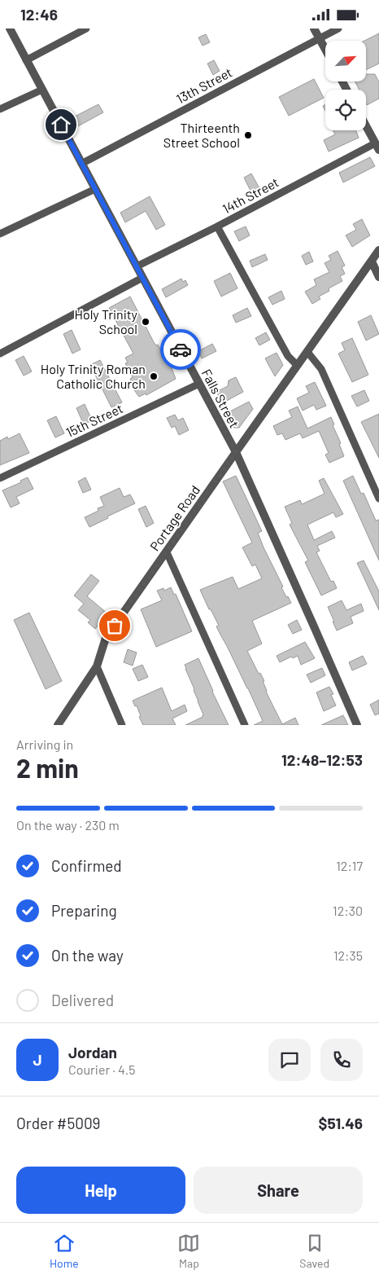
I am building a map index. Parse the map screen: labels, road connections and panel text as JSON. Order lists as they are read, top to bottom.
{
  "streets": {
    "street": [
      "13th Street",
      "14th Street",
      "Falls Street",
      "15th Street",
      "Portage Road"
    ]
  },
  "crossings": [
    ["13th Street", "Falls Street"],
    ["14th Street", "Falls Street"],
    ["Falls Street", "15th Street"],
    ["Falls Street", "Portage Road"]
  ],
  "places": ["Thirteenth Street School", "Holy Trinity School", "Holy Trinity Roman Catholic Church"],
  "north": "top right",
  "page": {
    "status": "12:46",
    "heading": ["2 min", "Arriving in", "12:48–12:53"],
    "panel": [
      "Jordan",
      "Courier · 4.5",
      "Order #5009",
      "$51.46"
    ],
    "bar": "On the way · 230 m",
    "list": [
      ["Confirmed", "12:17"],
      ["Preparing", "12:30"],
      ["On the way", "12:35"],
      "Delivered"
    ],
    "round": "J",
    "buttons": ["Help", "Share"],
    "tabs": ["Home", "Map", "Saved"]
  }
}
